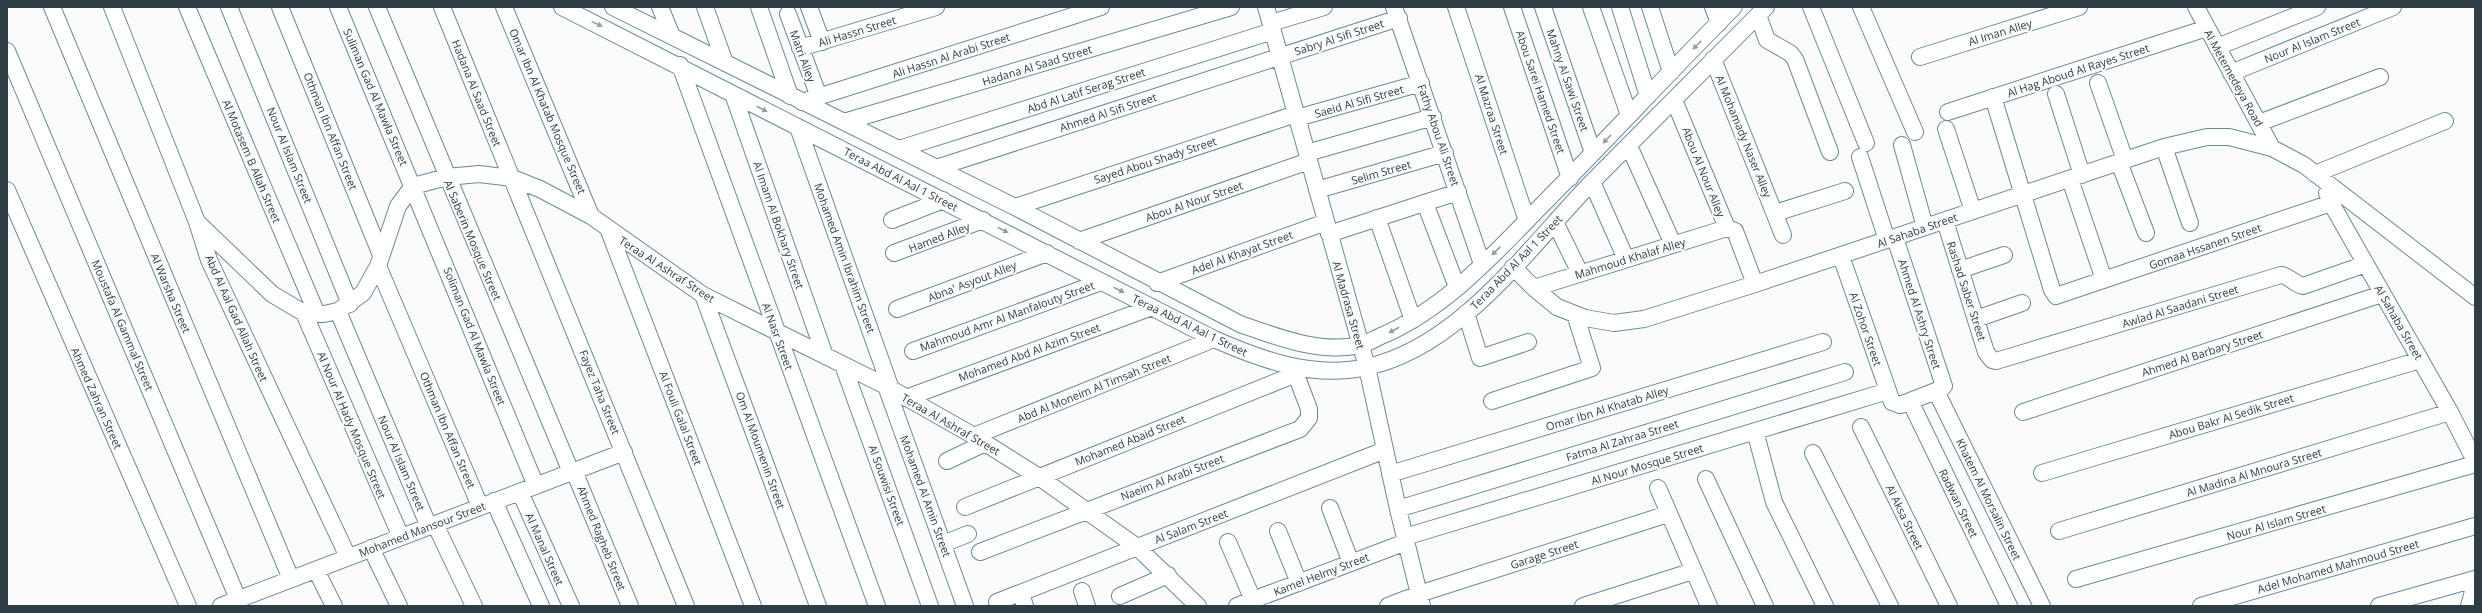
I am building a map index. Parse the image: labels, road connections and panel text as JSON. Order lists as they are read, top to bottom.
{
  "streets": {
    "street": [
      "Ali Hassn Street",
      "Al Iman Alley",
      "Sabry Al Sifi Street",
      "Nour Al Islam Street",
      "Ali Hassn Al Arabi Street",
      "Matri Alley",
      "Hadana Al Saad Street",
      "Al Hag Aboud Al Rayes Street",
      "Al Metemedeya Road",
      "Mahny Al Sawi Street",
      "Abd Al Latif Serag Street",
      "Abou Sarei Hamed Street",
      "Suliman Gad Al Mawla Street",
      "Saeid Al Sifi Street",
      "Omar Ibn Al Khatab Mosque Street",
      "Ahmed Al Sifi Street",
      "Al Mazraa Street",
      "Othman Ibn Affan Street",
      "Fathy Abou Ali Street",
      "Al Mohamady Naser Alley",
      "Sayed Abou Shady Street",
      "Al Motasem B Allah Street",
      "Selim Street",
      "Abou Al Nour Alley",
      "Teraa Abd Al Aal 1 Street",
      "Abou Al Nour Street",
      "Al Imam Al Bokhary Street",
      "Al Sahaba Street",
      "Hamed Alley",
      "Al Saberin Mosque Street",
      "Gomaa Hssanen Street",
      "Adel Al Khayat Street",
      "Mohamed Amin Ibrahim Street",
      "Mahmoud Khalaf Alley",
      "Teraa Al Ashraf Street",
      "Abna' Asyout Alley",
      "Rashad Saber Street",
      "Al Warsha Street",
      "Al Madrasa Street",
      "Awlad Al Saadani Street",
      "Ahmed Al Ashry Street",
      "Mahmoud Amr Al Manfalouty Street",
      "Abd Al Aal Gad Allah Street",
      "Moustafa Al Gammal Street",
      "Al Zohor Street",
      "Soliman Gad Al Mawla Street",
      "Al Nasr Street",
      "Mohamed Abd Al Azim Street",
      "Ahmed Al Barbary Street",
      "Abd Al Moneim Al Timsah Street",
      "Fayez Taha Street",
      "Ahmed Zahran Street",
      "Omar Ibn Al Khatab Alley",
      "Abou Bakr Al Sedik Street",
      "Al Fouli Galal Street",
      "Al Nour Al Hady Mosque Street",
      "Mohamed Abaid Street",
      "Fatma Al Zahraa Street",
      "Om Al Moumenin Street",
      "Al Nour Mosque Street",
      "Al Madina Al Mnoura Street",
      "Naeim Al Arabi Street",
      "Al Souwisi Street",
      "Mohamed Al Amin Street",
      "Khatem Al Morsalin Street",
      "Radwan Street",
      "Al Aksa Street",
      "Al Salam Street",
      "Mohamed Mansour Street",
      "Ahmed Ragheb Street",
      "Al Manal Street",
      "Garage Street",
      "Adel Mohamed Mahmoud Street",
      "Kamel Helmy Street"
    ]
  },
  "crossings": [
    ["Ali Hassn Street", "Matri Alley"],
    ["Sabry Al Sifi Street", "Ahmed Al Sifi Street"],
    ["Sabry Al Sifi Street", "Fathy Abou Ali Street"],
    ["Sabry Al Sifi Street", "Al Madrasa Street"],
    ["Nour Al Islam Street", "Al Metemedeya Road"],
    ["Nour Al Islam Street", "Al Sahaba Street"],
    ["Nour Al Islam Street", "Mohamed Mansour Street"],
    ["Ali Hassn Al Arabi Street", "Matri Alley"],
    ["Ali Hassn Al Arabi Street", "Teraa Abd Al Aal 1 Street"],
    ["Hadana Al Saad Street", "Teraa Abd Al Aal 1 Street"],
    ["Hadana Al Saad Street", "Teraa Al Ashraf Street"],
    ["Hadana Al Saad Street", "Fayez Taha Street"],
    ["Al Hag Aboud Al Rayes Street", "Al Metemedeya Road"],
    ["Al Metemedeya Road", "Al Sahaba Street"],
    ["Mahny Al Sawi Street", "Teraa Abd Al Aal 1 Street"],
    ["Abd Al Latif Serag Street", "Teraa Abd Al Aal 1 Street"],
    ["Abd Al Latif Serag Street", "Al Madrasa Street"],
    ["Abou Sarei Hamed Street", "Teraa Abd Al Aal 1 Street"],
    ["Suliman Gad Al Mawla Street", "Teraa Al Ashraf Street"],
    ["Suliman Gad Al Mawla Street", "Soliman Gad Al Mawla Street"],
    ["Saeid Al Sifi Street", "Fathy Abou Ali Street"],
    ["Saeid Al Sifi Street", "Sayed Abou Shady Street"],
    ["Saeid Al Sifi Street", "Al Madrasa Street"],
    ["Omar Ibn Al Khatab Mosque Street", "Teraa Al Ashraf Street"],
    ["Ahmed Al Sifi Street", "Teraa Abd Al Aal 1 Street"],
    ["Ahmed Al Sifi Street", "Al Madrasa Street"],
    ["Al Mazraa Street", "Teraa Abd Al Aal 1 Street"],
    ["Othman Ibn Affan Street", "Mohamed Mansour Street"],
    ["Fathy Abou Ali Street", "Selim Street"],
    ["Fathy Abou Ali Street", "Teraa Abd Al Aal 1 Street"],
    ["Fathy Abou Ali Street", "Adel Al Khayat Street"],
    ["Al Mohamady Naser Alley", "Teraa Abd Al Aal 1 Street"],
    ["Sayed Abou Shady Street", "Teraa Abd Al Aal 1 Street"],
    ["Sayed Abou Shady Street", "Al Madrasa Street"],
    ["Al Motasem B Allah Street", "Al Nour Al Hady Mosque Street"],
    ["Selim Street", "Al Madrasa Street"],
    ["Abou Al Nour Alley", "Teraa Abd Al Aal 1 Street"],
    ["Abou Al Nour Alley", "Al Sahaba Street"],
    ["Abou Al Nour Alley", "Mahmoud Khalaf Alley"],
    ["Teraa Abd Al Aal 1 Street", "Abou Al Nour Street"],
    ["Teraa Abd Al Aal 1 Street", "Al Imam Al Bokhary Street"],
    ["Teraa Abd Al Aal 1 Street", "Al Sahaba Street"],
    ["Teraa Abd Al Aal 1 Street", "Hamed Alley"],
    ["Teraa Abd Al Aal 1 Street", "Adel Al Khayat Street"],
    ["Teraa Abd Al Aal 1 Street", "Mohamed Amin Ibrahim Street"],
    ["Teraa Abd Al Aal 1 Street", "Abna' Asyout Alley"],
    ["Teraa Abd Al Aal 1 Street", "Al Madrasa Street"],
    ["Teraa Abd Al Aal 1 Street", "Mahmoud Amr Al Manfalouty Street"],
    ["Teraa Abd Al Aal 1 Street", "Al Nasr Street"],
    ["Teraa Abd Al Aal 1 Street", "Mohamed Abd Al Azim Street"],
    ["Teraa Abd Al Aal 1 Street", "Abd Al Moneim Al Timsah Street"],
    ["Teraa Abd Al Aal 1 Street", "Mohamed Abaid Street"],
    ["Teraa Abd Al Aal 1 Street", "Naeim Al Arabi Street"],
    ["Abou Al Nour Street", "Al Madrasa Street"],
    ["Al Imam Al Bokhary Street", "Teraa Al Ashraf Street"],
    ["Al Sahaba Street", "Gomaa Hssanen Street"],
    ["Al Sahaba Street", "Mahmoud Khalaf Alley"],
    ["Al Sahaba Street", "Rashad Saber Street"],
    ["Al Sahaba Street", "Awlad Al Saadani Street"],
    ["Al Sahaba Street", "Ahmed Al Ashry Street"],
    ["Al Sahaba Street", "Al Zohor Street"],
    ["Al Sahaba Street", "Ahmed Al Barbary Street"],
    ["Al Sahaba Street", "Abou Bakr Al Sedik Street"],
    ["Al Sahaba Street", "Al Madina Al Mnoura Street"],
    ["Al Saberin Mosque Street", "Teraa Al Ashraf Street"],
    ["Al Saberin Mosque Street", "Mohamed Mansour Street"],
    ["Al Saberin Mosque Street", "Ahmed Ragheb Street"],
    ["Adel Al Khayat Street", "Al Madrasa Street"],
    ["Mohamed Amin Ibrahim Street", "Teraa Al Ashraf Street"],
    ["Mohamed Amin Ibrahim Street", "Mohamed Al Amin Street"],
    ["Teraa Al Ashraf Street", "Soliman Gad Al Mawla Street"],
    ["Teraa Al Ashraf Street", "Al Nasr Street"],
    ["Teraa Al Ashraf Street", "Mohamed Abd Al Azim Street"],
    ["Teraa Al Ashraf Street", "Abd Al Moneim Al Timsah Street"],
    ["Teraa Al Ashraf Street", "Fayez Taha Street"],
    ["Teraa Al Ashraf Street", "Al Fouli Galal Street"],
    ["Teraa Al Ashraf Street", "Mohamed Abaid Street"],
    ["Teraa Al Ashraf Street", "Om Al Moumenin Street"],
    ["Teraa Al Ashraf Street", "Naeim Al Arabi Street"],
    ["Teraa Al Ashraf Street", "Al Souwisi Street"],
    ["Teraa Al Ashraf Street", "Mohamed Al Amin Street"],
    ["Teraa Al Ashraf Street", "Al Salam Street"],
    ["Rashad Saber Street", "Awlad Al Saadani Street"],
    ["Al Warsha Street", "Mohamed Mansour Street"],
    ["Al Madrasa Street", "Omar Ibn Al Khatab Alley"],
    ["Al Madrasa Street", "Fatma Al Zahraa Street"],
    ["Al Madrasa Street", "Al Nour Mosque Street"],
    ["Al Madrasa Street", "Al Salam Street"],
    ["Al Madrasa Street", "Garage Street"],
    ["Al Madrasa Street", "Kamel Helmy Street"],
    ["Ahmed Al Ashry Street", "Al Nour Mosque Street"],
    ["Ahmed Al Ashry Street", "Khatem Al Morsalin Street"],
    ["Abd Al Aal Gad Allah Street", "Mohamed Mansour Street"],
    ["Moustafa Al Gammal Street", "Mohamed Mansour Street"],
    ["Al Zohor Street", "Al Nour Mosque Street"],
    ["Soliman Gad Al Mawla Street", "Mohamed Mansour Street"],
    ["Fayez Taha Street", "Mohamed Mansour Street"],
    ["Al Nour Al Hady Mosque Street", "Mohamed Mansour Street"],
    ["Mohamed Abaid Street", "Naeim Al Arabi Street"],
    ["Al Nour Mosque Street", "Khatem Al Morsalin Street"],
    ["Al Nour Mosque Street", "Radwan Street"],
    ["Al Nour Mosque Street", "Kamel Helmy Street"],
    ["Mohamed Mansour Street", "Ahmed Ragheb Street"],
    ["Mohamed Mansour Street", "Al Manal Street"]
  ]
}
